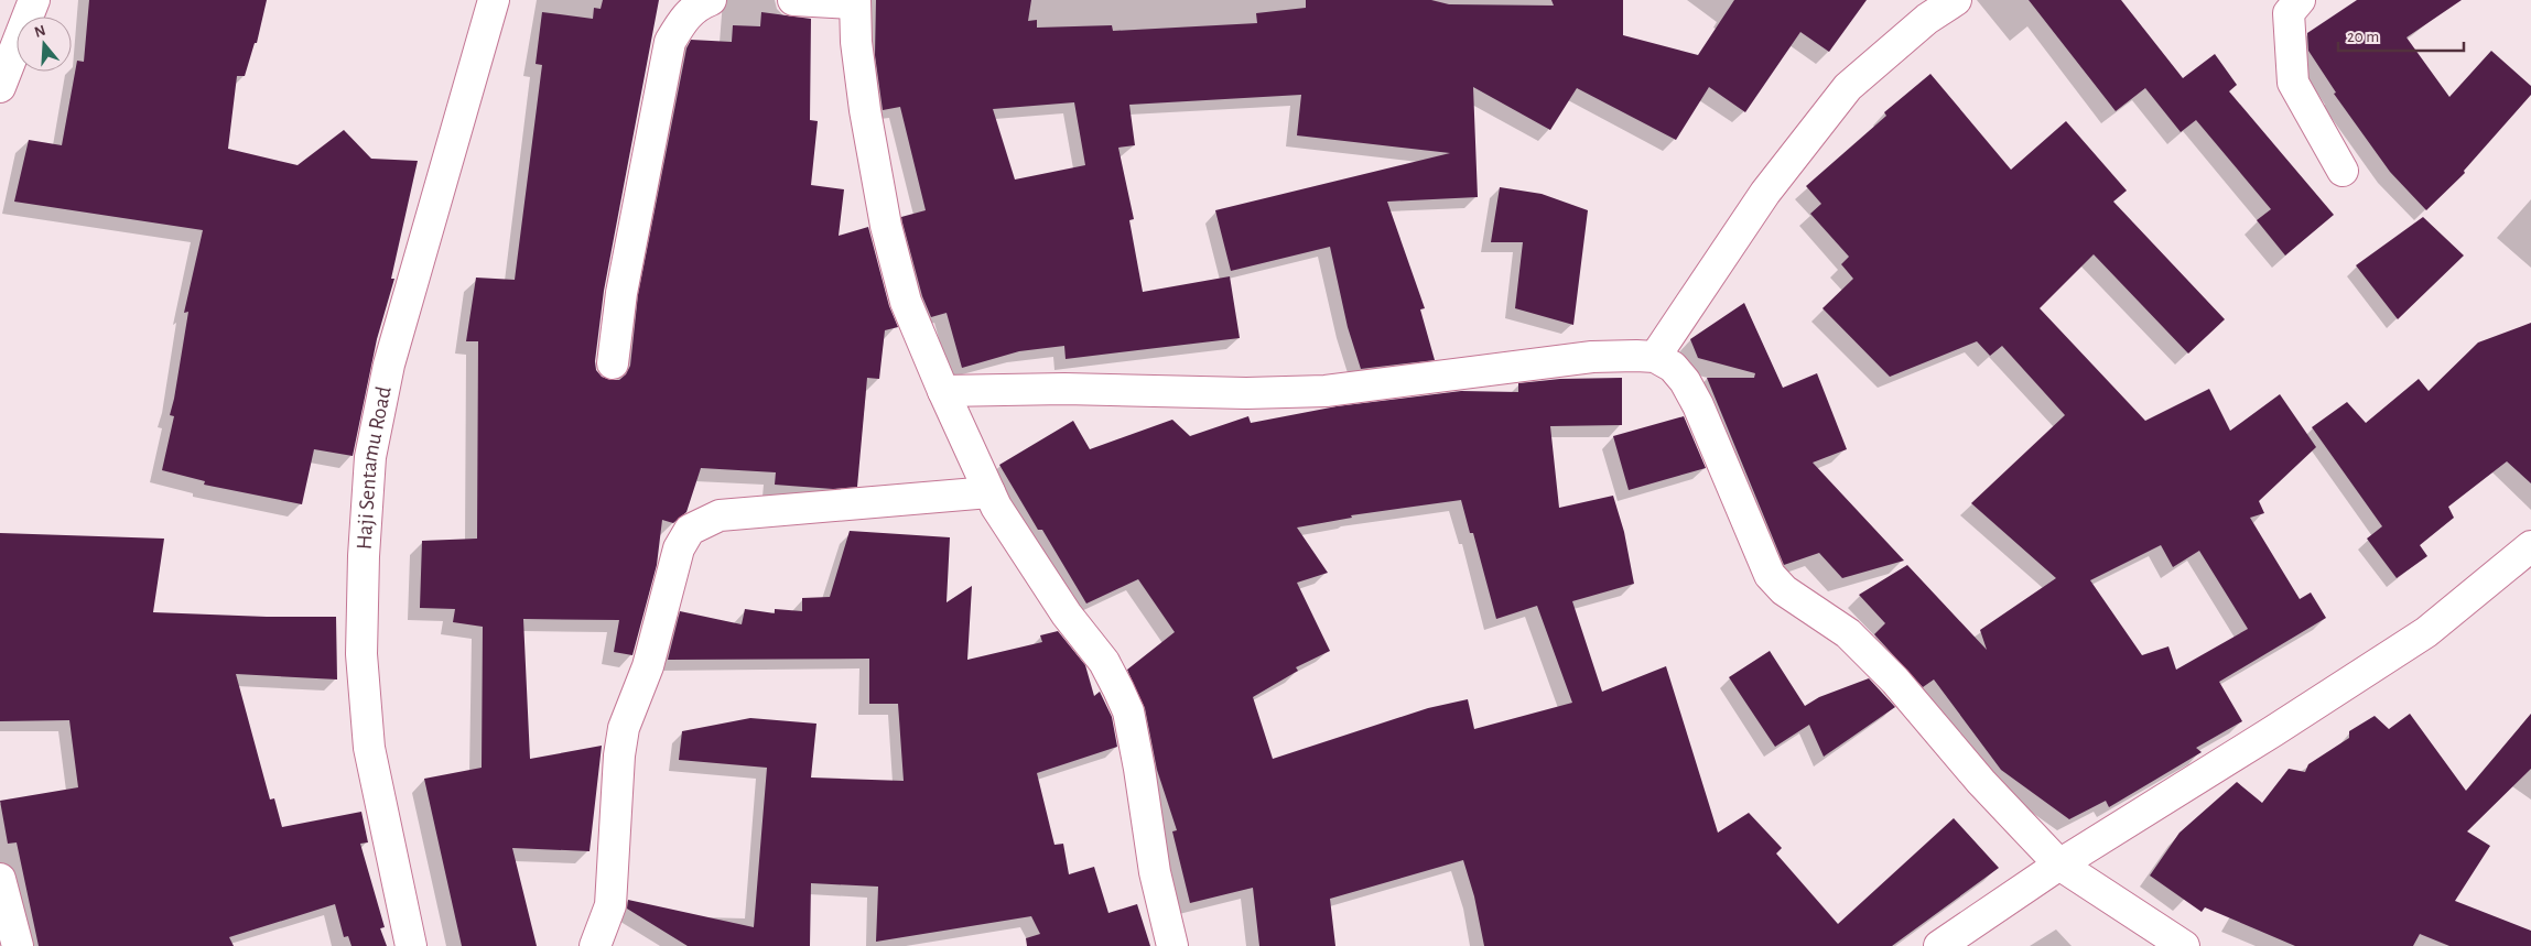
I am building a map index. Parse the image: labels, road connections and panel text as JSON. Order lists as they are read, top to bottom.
{
  "streets": {
    "street": ["Haji Sentamu Road"]
  },
  "scale_bar": "20 m",
  "north": "top"
}
